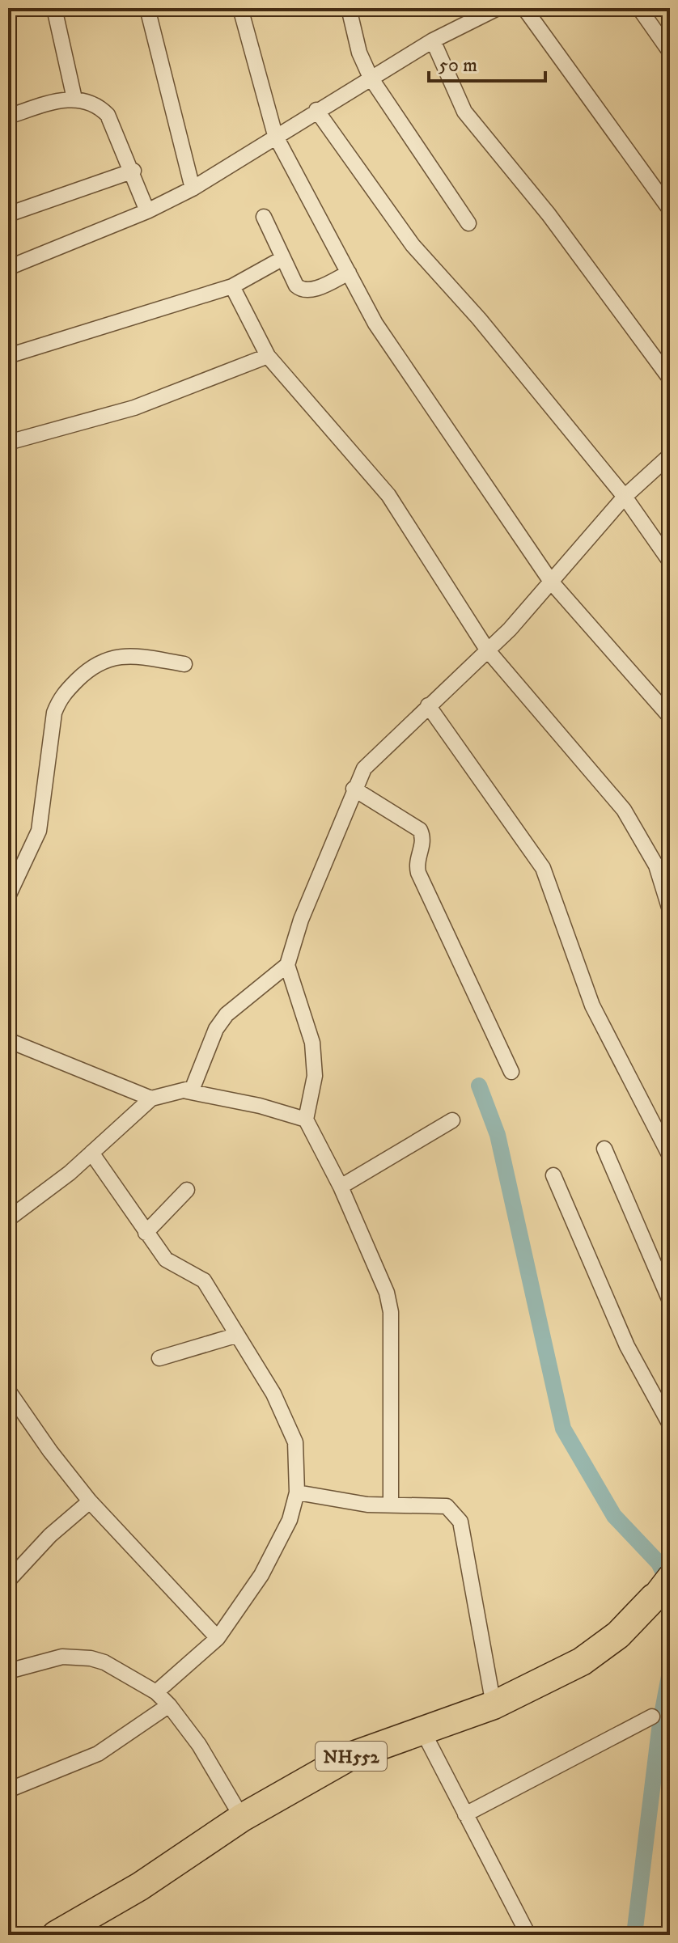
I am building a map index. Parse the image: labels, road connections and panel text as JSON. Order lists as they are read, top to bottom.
{
  "streets": {
    "highway": ["NH552"]
  },
  "scale_bar": "50 m"
}
